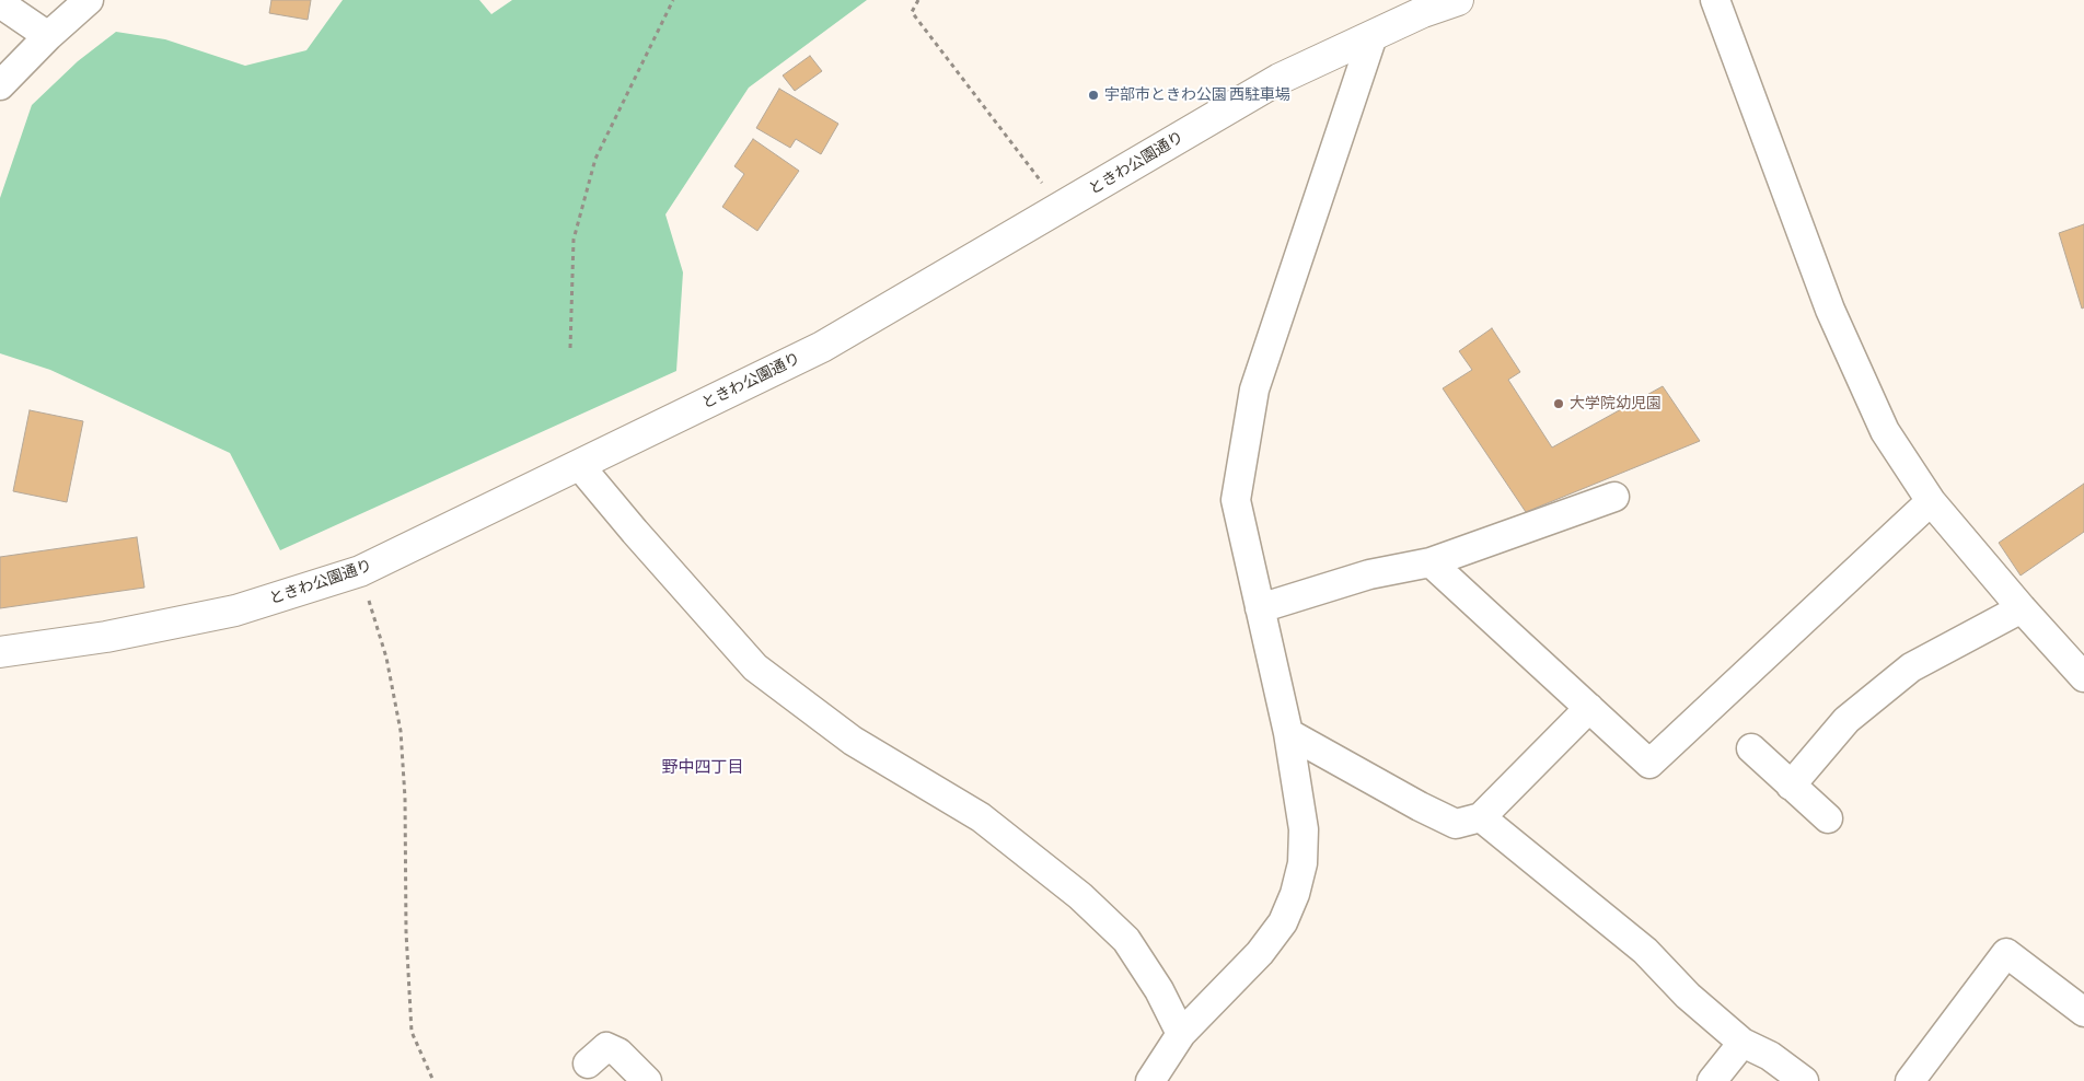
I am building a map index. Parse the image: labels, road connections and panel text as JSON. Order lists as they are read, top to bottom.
{
  "streets": {
    "street": ["ときわ公園通り"]
  },
  "districts": ["野中四丁目"],
  "places": ["宇部市ときわ公園 西駐車場", "大学院幼児園"]
}
